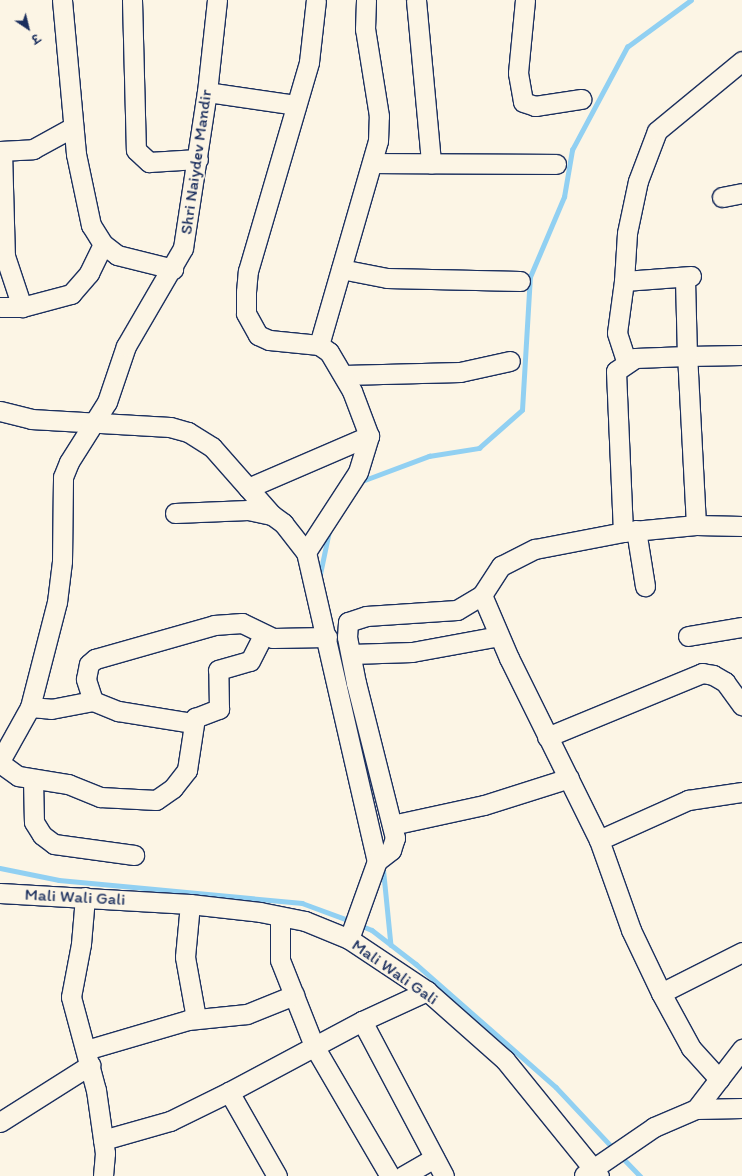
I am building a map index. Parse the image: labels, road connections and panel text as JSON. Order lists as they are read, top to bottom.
{
  "streets": {
    "street": ["Shri Naiydev Mandir", "Mali Wali Gali"]
  },
  "north": "bottom right"
}
